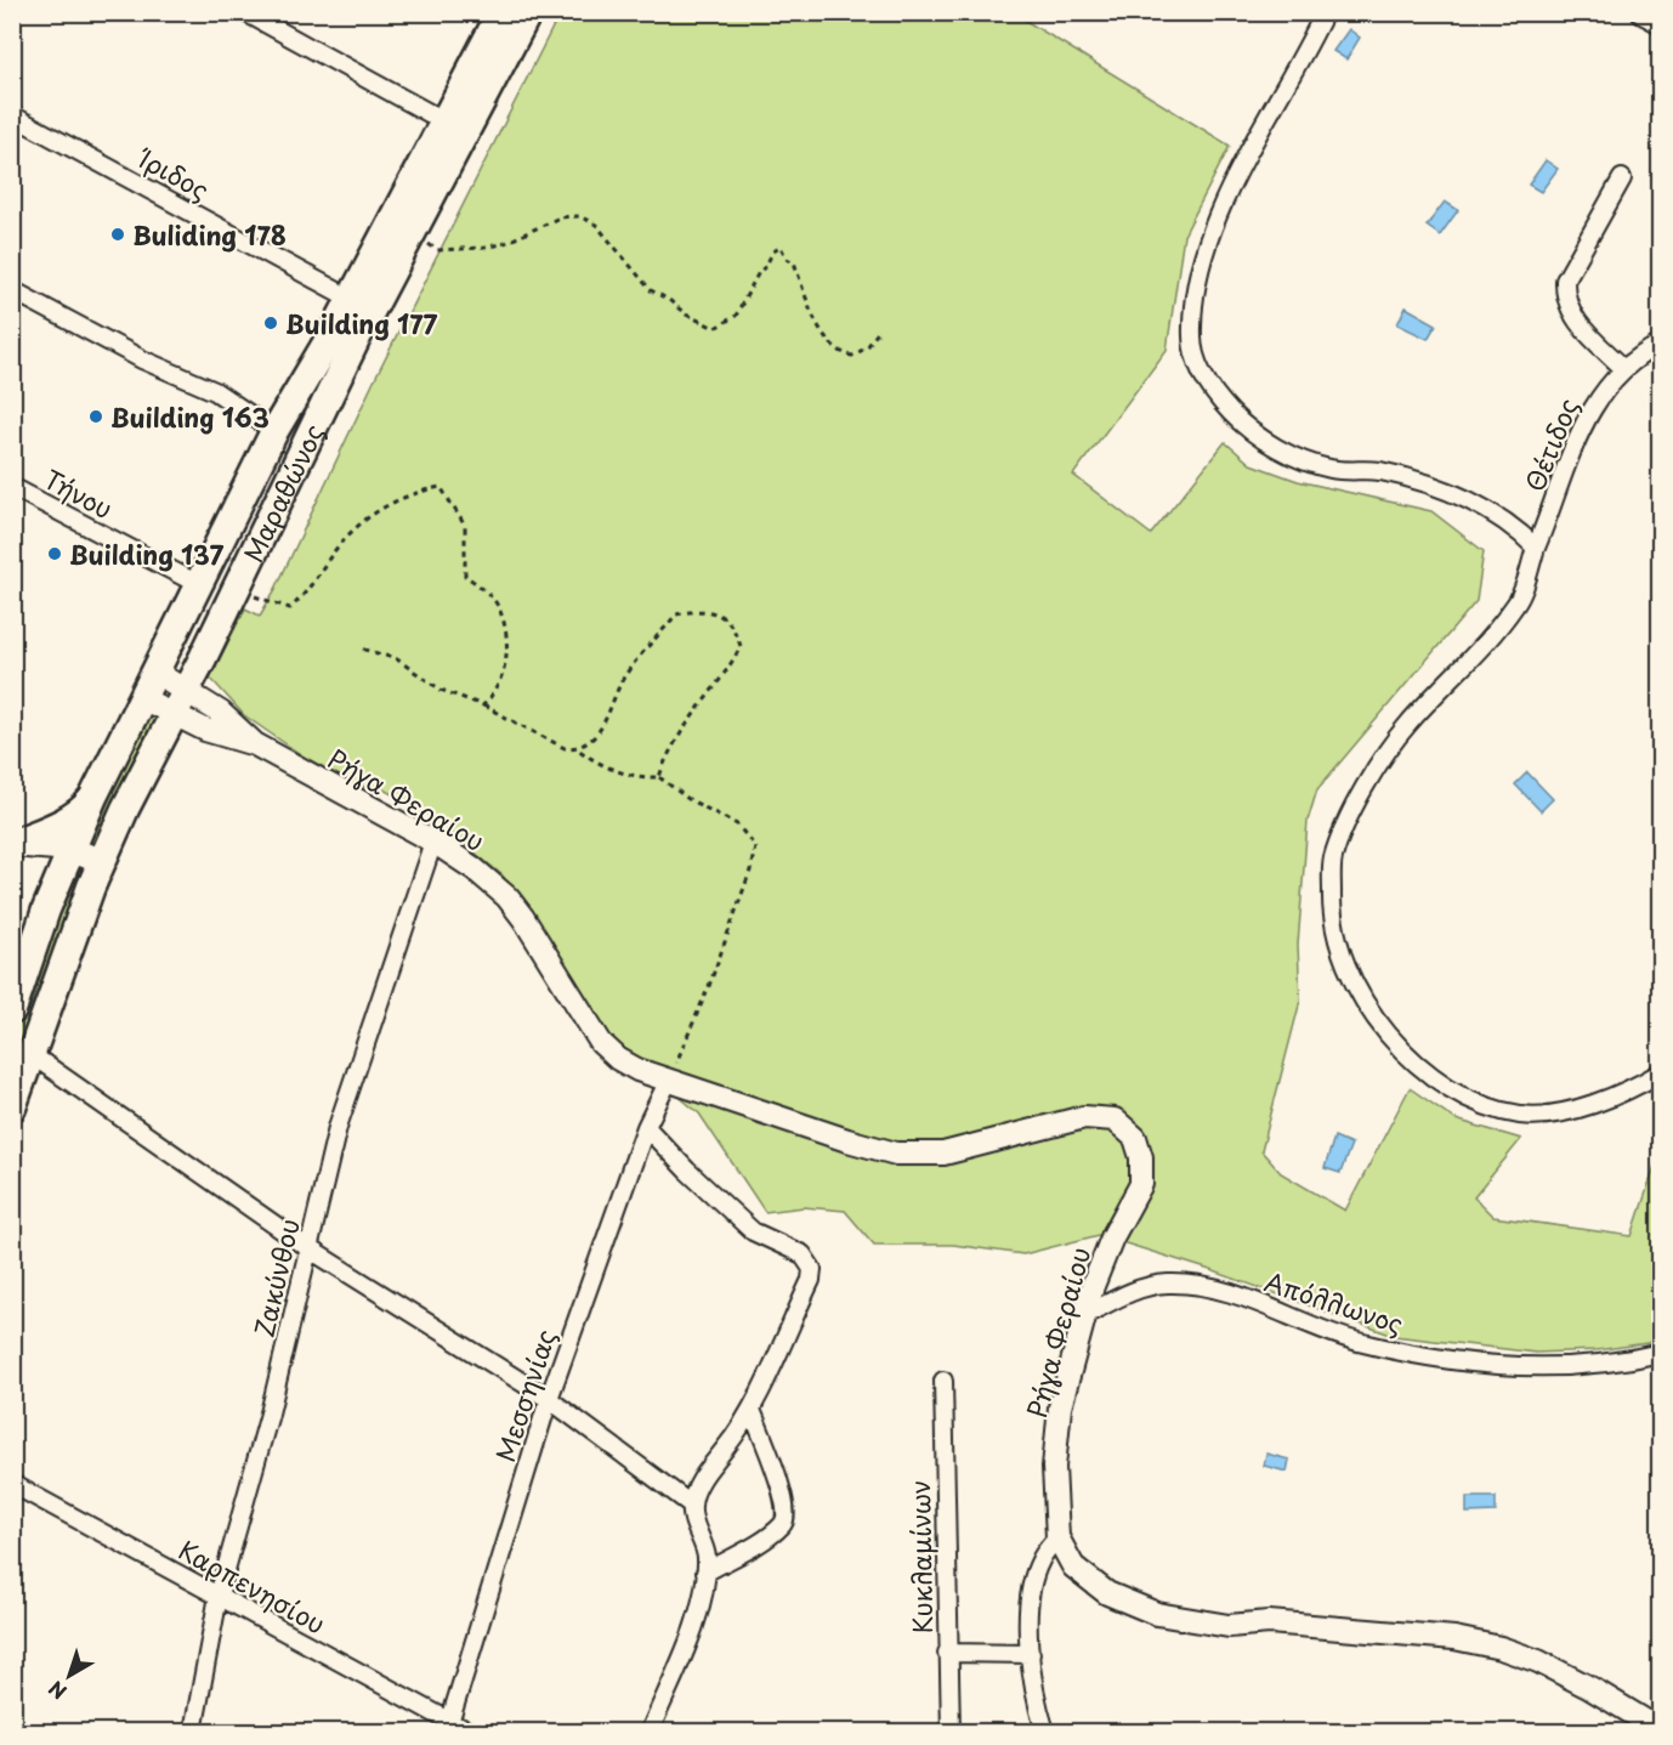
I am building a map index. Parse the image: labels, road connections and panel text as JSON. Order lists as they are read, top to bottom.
{
  "streets": {
    "main road": ["Μαραθώνος"],
    "street": [
      "Ίριδος",
      "Θέτιδος",
      "Τήνου",
      "Ρήγα Φεραίου",
      "Ζακύνθου",
      "Απόλλωνος",
      "Μεσσηνίας",
      "Κυκλαμίνων",
      "Καρπενησίου"
    ]
  },
  "crossings": [
    ["Ίριδος", "Μαραθώνος"],
    ["Τήνου", "Μαραθώνος"],
    ["Ρήγα Φεραίου", "Ζακύνθου"],
    ["Ρήγα Φεραίου", "Απόλλωνος"],
    ["Ρήγα Φεραίου", "Μεσσηνίας"],
    ["Ζακύνθου", "Καρπενησίου"],
    ["Μεσσηνίας", "Καρπενησίου"]
  ],
  "places": [
    "Buliding 178",
    "Building 177",
    "Building 163",
    "Building 137"
  ],
  "north": "bottom left"
}
